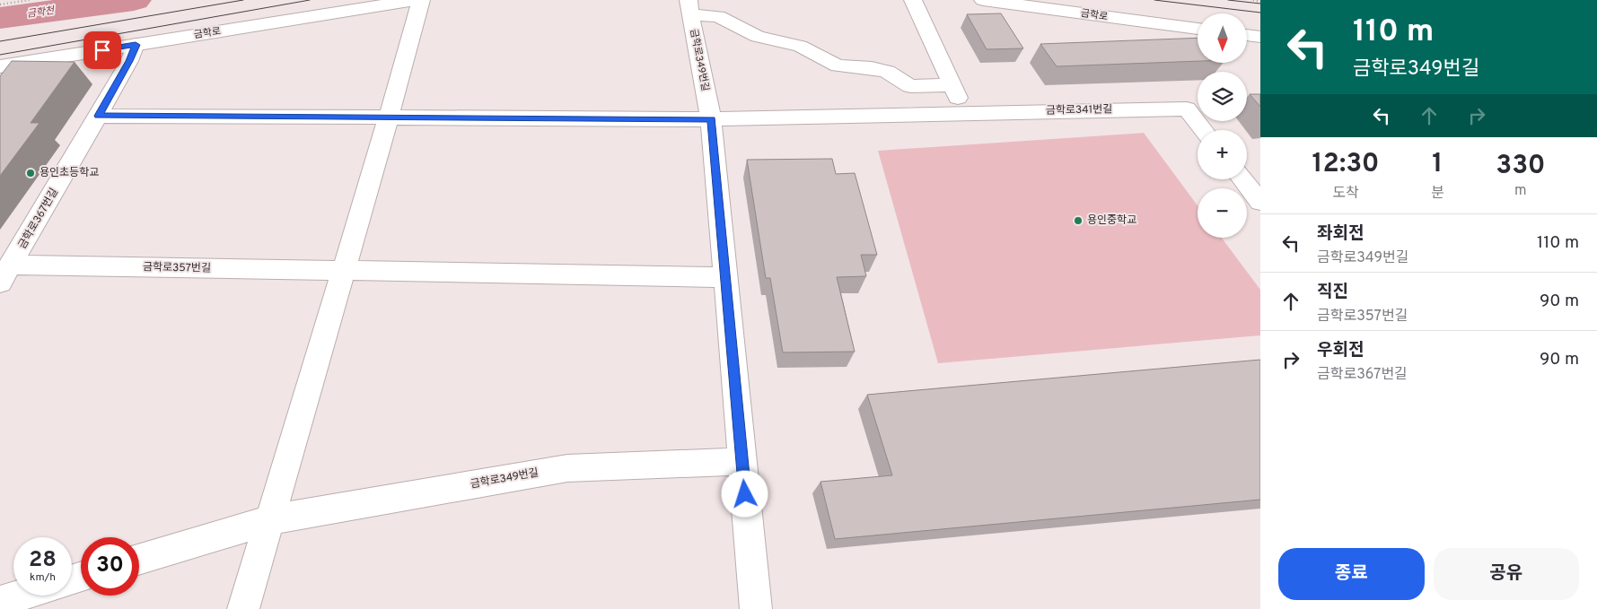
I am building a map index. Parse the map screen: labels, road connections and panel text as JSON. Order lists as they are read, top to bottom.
{
  "streets": {
    "street": [
      "금학로",
      "금학로349번길",
      "금학로341번길",
      "금학로367번길",
      "금학로357번길"
    ]
  },
  "crossings": [
    ["금학로", "금학로367번길"],
    ["금학로367번길", "금학로357번길"]
  ],
  "water": ["금학천"],
  "places": ["용인초등학교", "용인중학교"],
  "north": "bottom",
  "page": {
    "turn": ["110 m", "금학로349번길"],
    "map_buttons": ["+", "−"],
    "eta": [
      "12:30",
      "도착",
      "1",
      "분",
      "330",
      "m"
    ],
    "list": [
      {
        "name": "좌회전",
        "note": "금학로349번길",
        "value": "110 m"
      },
      {
        "name": "직진",
        "note": "금학로357번길",
        "value": "90 m"
      },
      {
        "name": "우회전",
        "note": "금학로367번길",
        "value": "90 m"
      }
    ],
    "speed": "28 km/h",
    "limit": "30",
    "buttons": ["종료", "공유"]
  }
}
